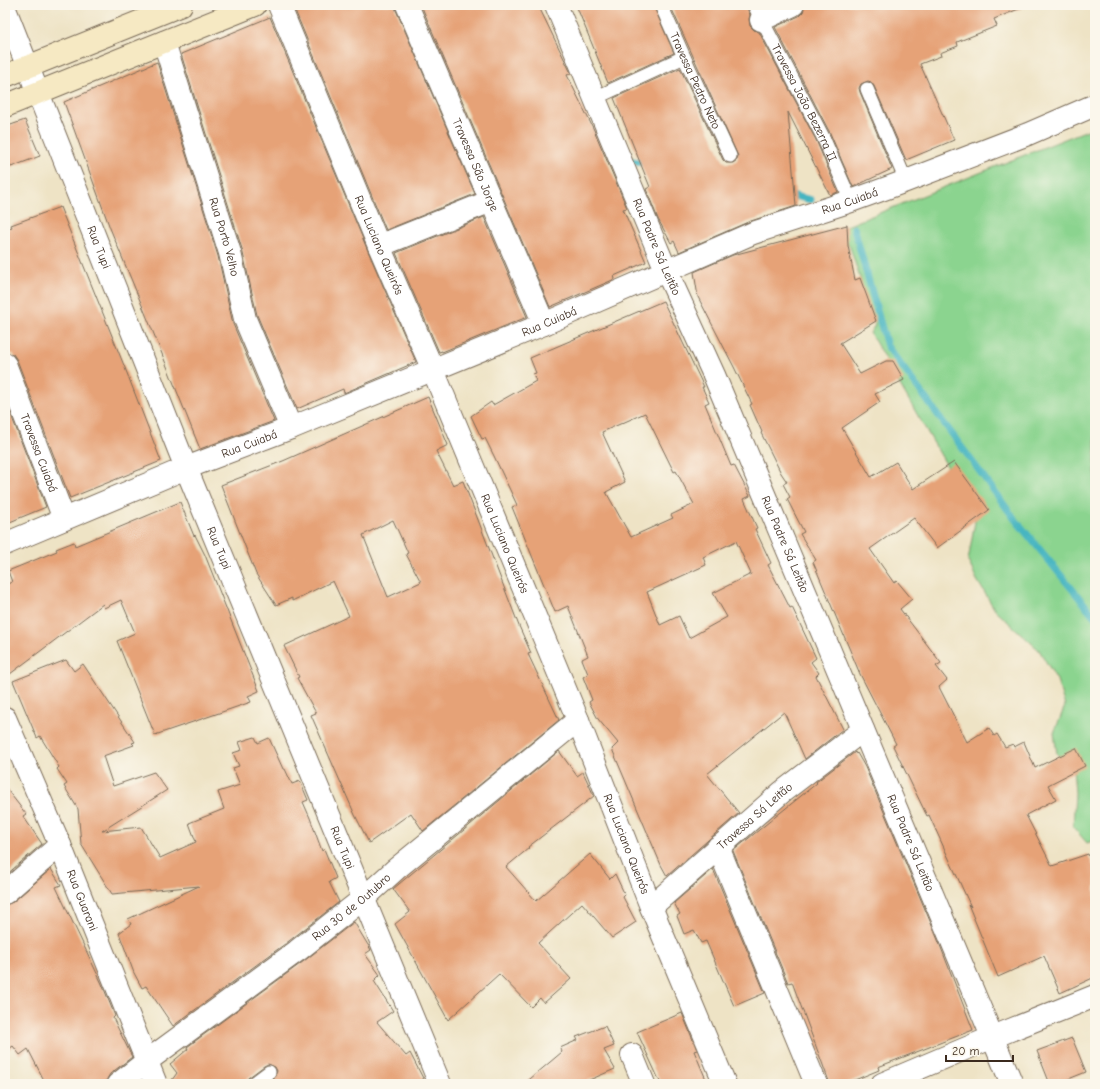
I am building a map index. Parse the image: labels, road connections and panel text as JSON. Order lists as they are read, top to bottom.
{
  "streets": {
    "street": [
      "Travessa São Jorge",
      "Rua Cuiabá",
      "Rua Porto Velho",
      "Rua Luciano Queirós",
      "Rua Padre Sá Leitão",
      "Rua Tupi",
      "Travessa Cuiabá",
      "Travessa Sá Leitão",
      "Rua Guarani",
      "Rua 30 de Outubro"
    ],
    "lane": ["Travessa Pedro Neto", "Travessa João Bezerra II"]
  },
  "crossings": [
    ["Travessa João Bezerra II", "Rua Cuiabá"],
    ["Travessa São Jorge", "Rua Cuiabá"],
    ["Rua Cuiabá", "Rua Porto Velho"],
    ["Rua Cuiabá", "Rua Luciano Queirós"],
    ["Rua Cuiabá", "Rua Padre Sá Leitão"],
    ["Rua Cuiabá", "Rua Tupi"],
    ["Rua Cuiabá", "Travessa Cuiabá"],
    ["Rua Luciano Queirós", "Travessa Sá Leitão"],
    ["Rua Luciano Queirós", "Rua 30 de Outubro"],
    ["Rua Padre Sá Leitão", "Travessa Sá Leitão"],
    ["Rua Tupi", "Rua 30 de Outubro"],
    ["Rua Guarani", "Rua 30 de Outubro"]
  ],
  "scale_bar": "20 m"
}
